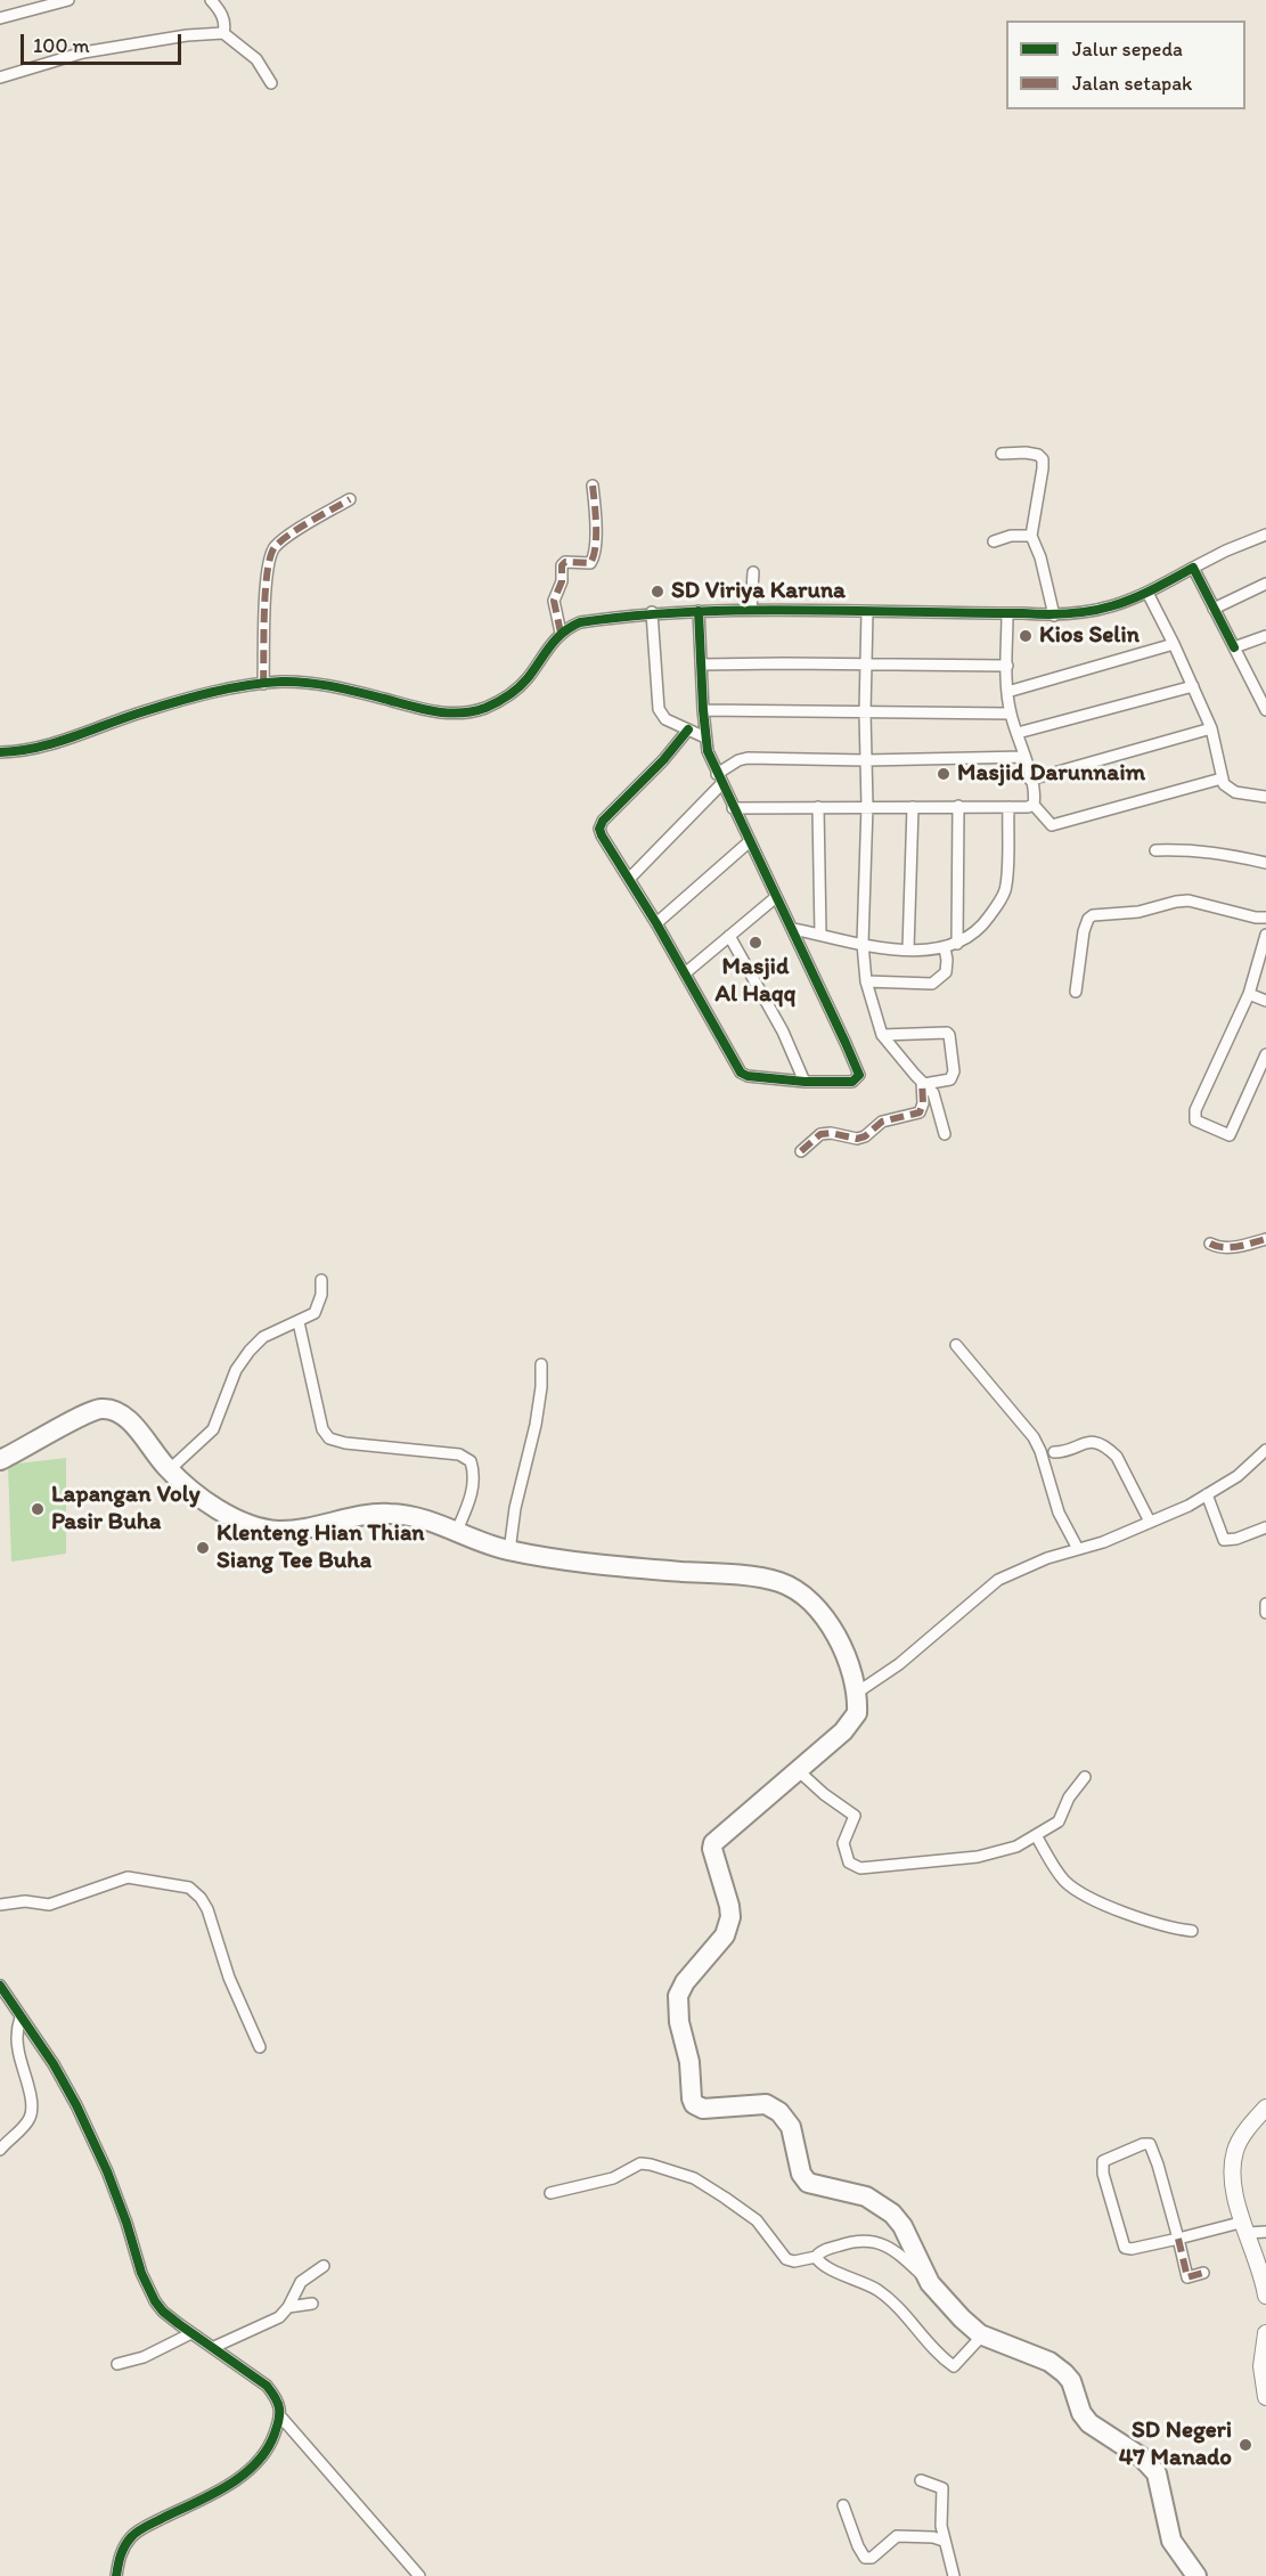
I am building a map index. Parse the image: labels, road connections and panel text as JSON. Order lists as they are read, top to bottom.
{
  "places": [
    "SD Viriya Karuna",
    "Kios Selin",
    "Masjid Darunnaim",
    "Masjid Al Haqq",
    "Lapangan Voly Pasir Buha",
    "Klenteng Hian Thian Siang Tee Buha",
    "SD Negeri 47 Manado"
  ],
  "legend": ["Jalur sepeda", "Jalan setapak"],
  "scale_bar": "100 m"
}
